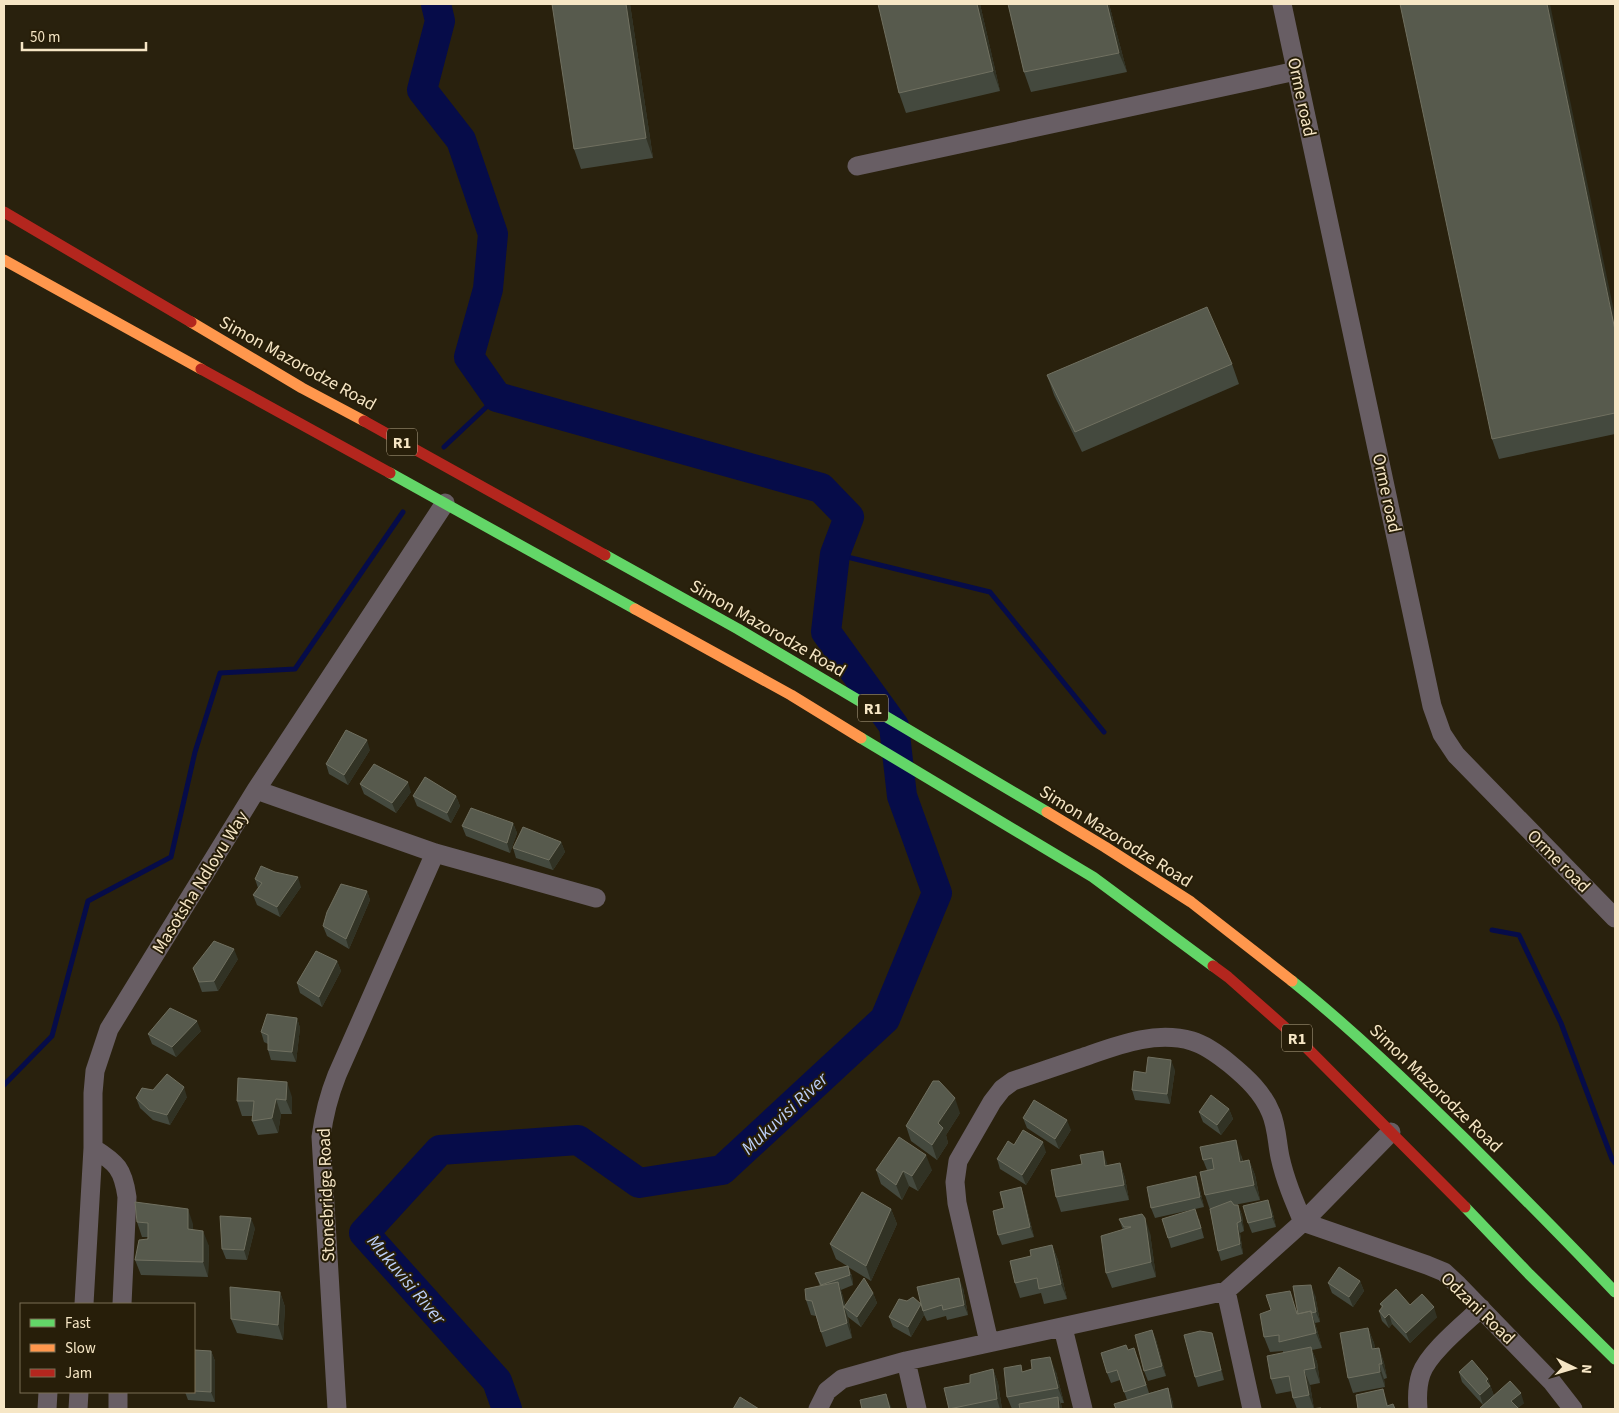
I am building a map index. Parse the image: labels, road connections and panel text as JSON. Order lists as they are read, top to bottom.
{
  "streets": {
    "highway": ["Simon Mazorodze Road", "R1"],
    "street": [
      "Orme road",
      "Masotsha Ndlovu Way",
      "Stonebridge Road",
      "Odzani Road"
    ]
  },
  "crossings": [
    ["R1", "Masotsha Ndlovu Way"]
  ],
  "water": ["Mukuvisi River"],
  "legend": ["Fast", "Slow", "Jam"],
  "scale_bar": "50 m",
  "north": "right"
}
